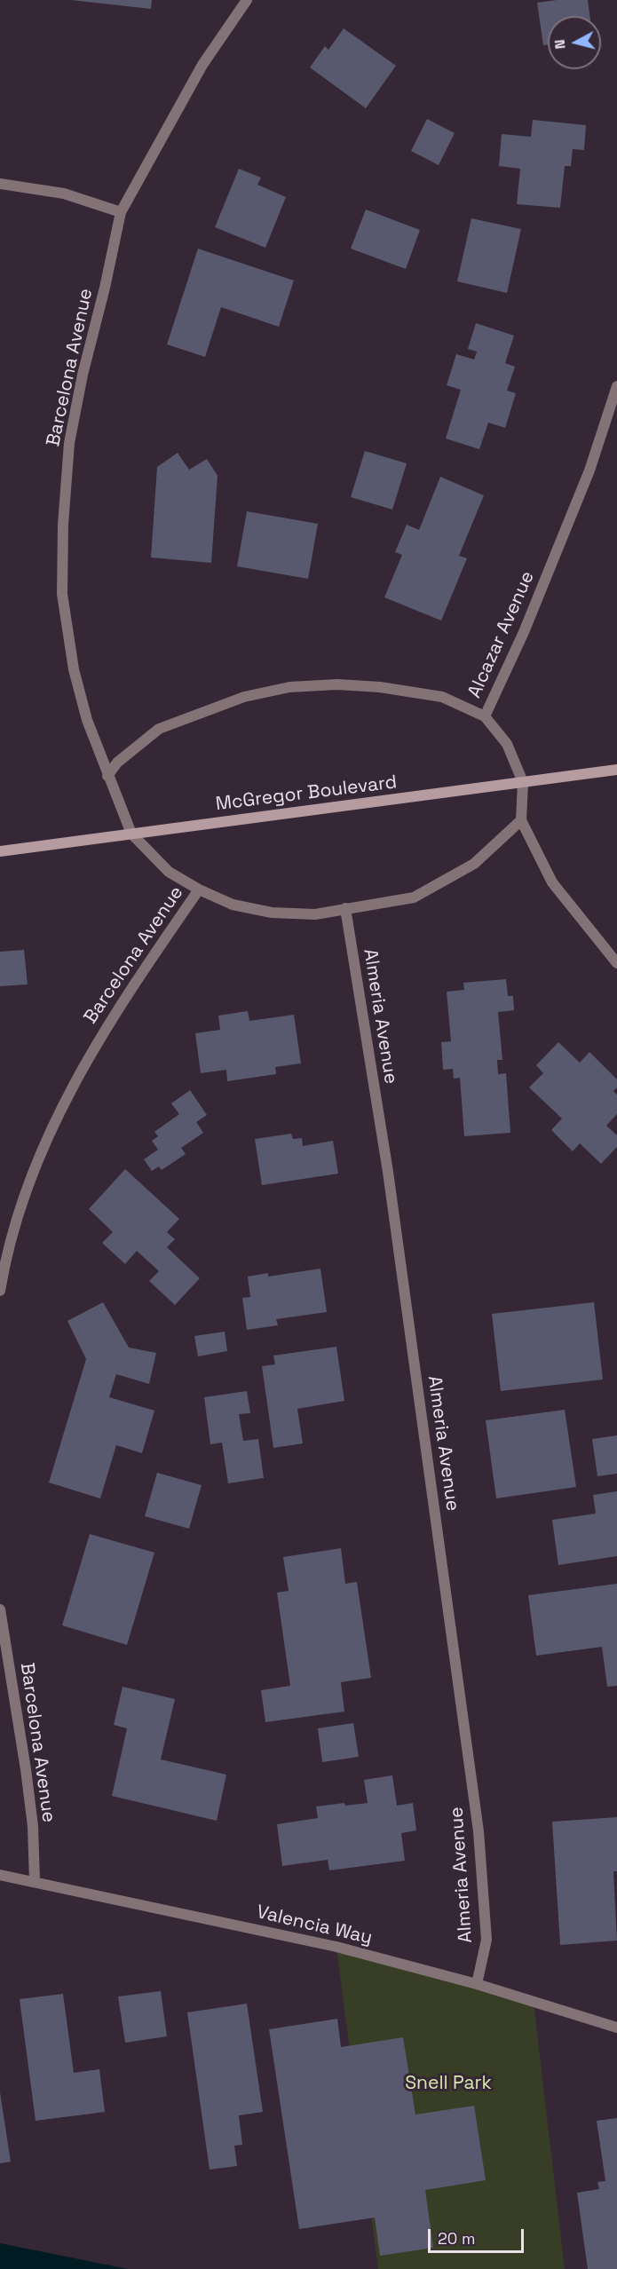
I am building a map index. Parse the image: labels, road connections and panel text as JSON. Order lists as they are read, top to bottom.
{
  "streets": {
    "main road": ["McGregor Boulevard"],
    "street": [
      "Barcelona Avenue",
      "Alcazar Avenue",
      "Almeria Avenue",
      "Valencia Way"
    ]
  },
  "crossings": [
    ["Barcelona Avenue", "McGregor Boulevard"],
    ["Barcelona Avenue", "Valencia Way"],
    ["Alcazar Avenue", "McGregor Boulevard"],
    ["Almeria Avenue", "Valencia Way"]
  ],
  "parks": ["Snell Park"],
  "scale_bar": "20 m",
  "north": "left"
}
